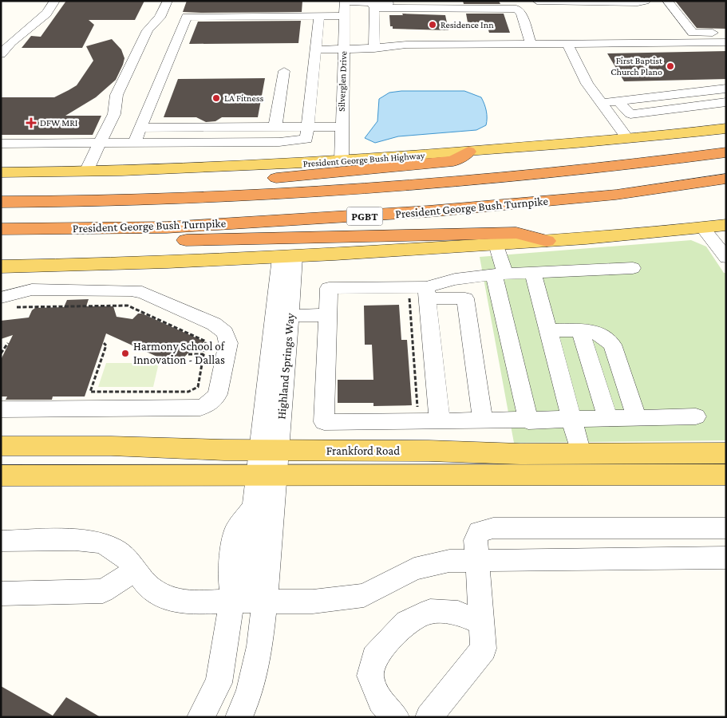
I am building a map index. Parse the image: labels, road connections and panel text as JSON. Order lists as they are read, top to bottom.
{
  "streets": {
    "highway": ["President George Bush Turnpike", "PGBT"],
    "main road": ["President George Bush Highway", "Frankford Road"],
    "street": ["Silverglen Drive", "Highland Springs Way"]
  },
  "crossings": [
    ["Silverglen Drive", "President George Bush Highway"],
    ["Highland Springs Way", "Frankford Road"]
  ],
  "places": {
    "other": [
      "Residence Inn",
      "First Baptist Church Plano",
      "LA Fitness",
      "Harmony School of Innovation - Dallas"
    ],
    "health": ["DFW MRI"]
  }
}
